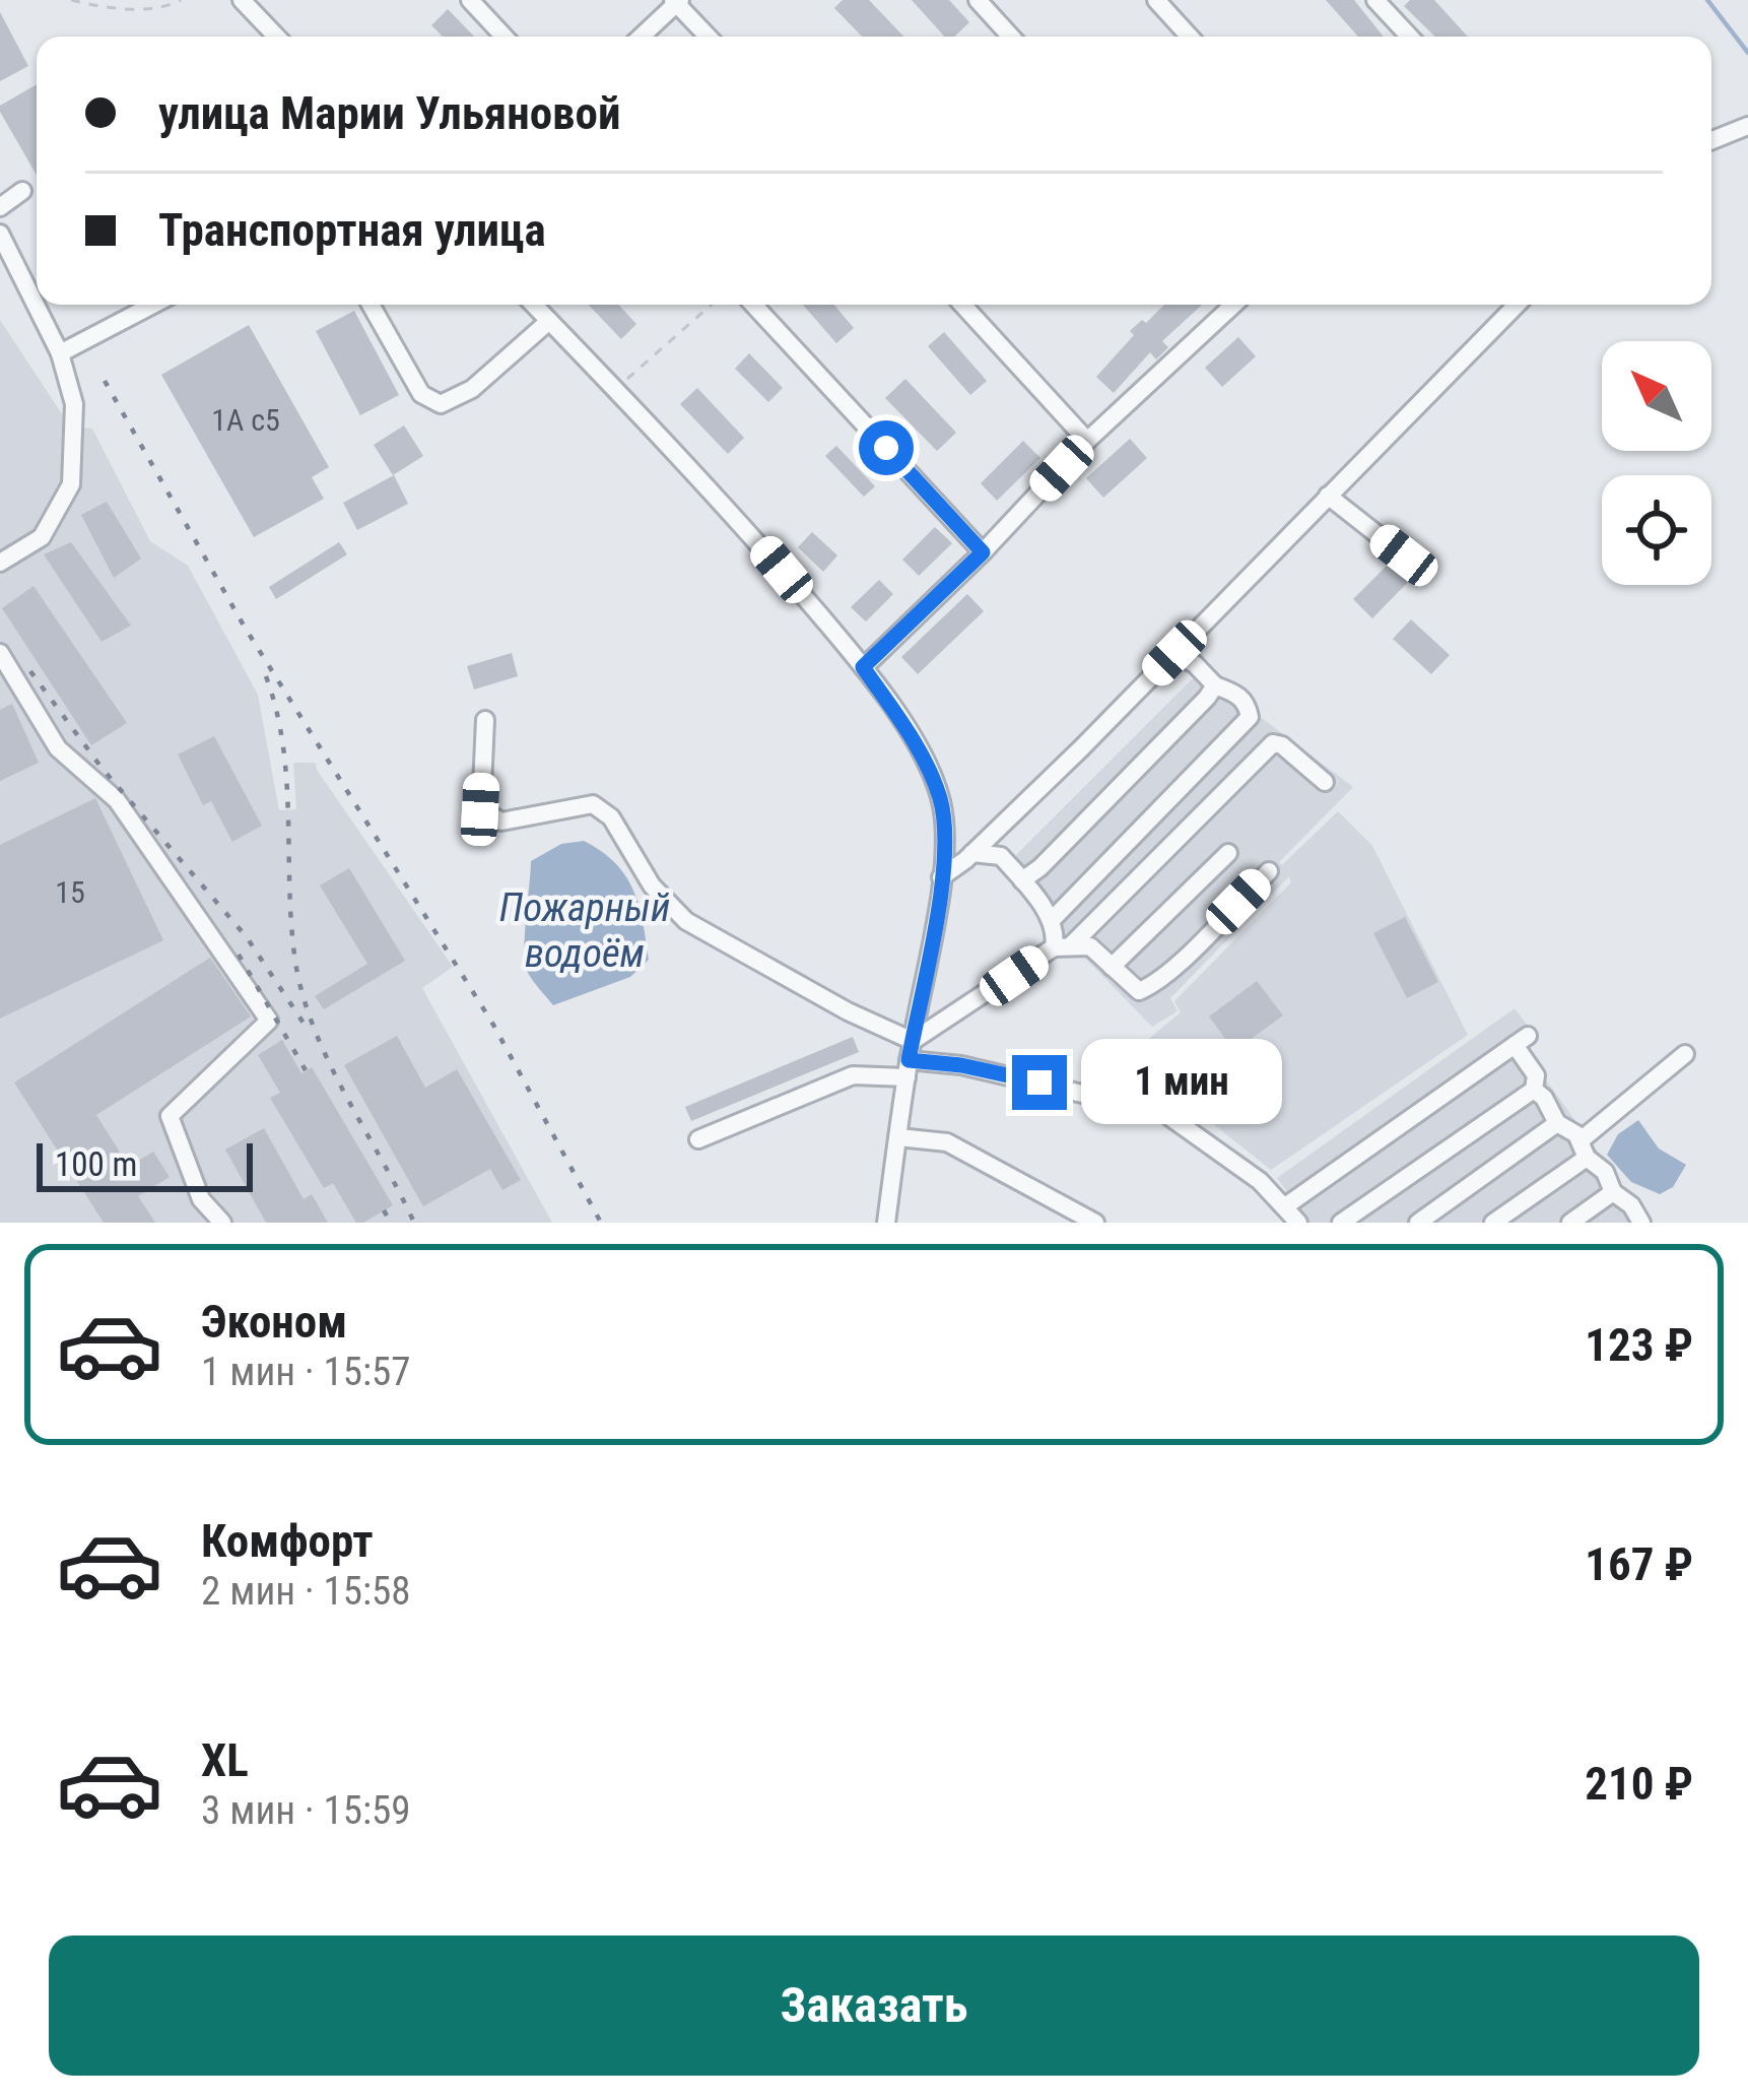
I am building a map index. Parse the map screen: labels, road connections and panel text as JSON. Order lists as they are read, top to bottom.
{
  "water": ["Пожарный водоём"],
  "house_numbers": ["1А с5", "15"],
  "scale_bar": "100 m",
  "north": "top left",
  "page": {
    "banner": ["улица Марии Ульяновой", "Транспортная улица"],
    "bubble": "1 мин",
    "scale": "100 m",
    "list": [
      {
        "name": "Эконом",
        "note": "1 мин · 15:57",
        "value": "123 ₽"
      },
      {
        "name": "Комфорт",
        "note": "2 мин · 15:58",
        "value": "167 ₽"
      },
      {
        "name": "XL",
        "note": "3 мин · 15:59",
        "value": "210 ₽"
      }
    ],
    "buttons": "Заказать"
  }
}
